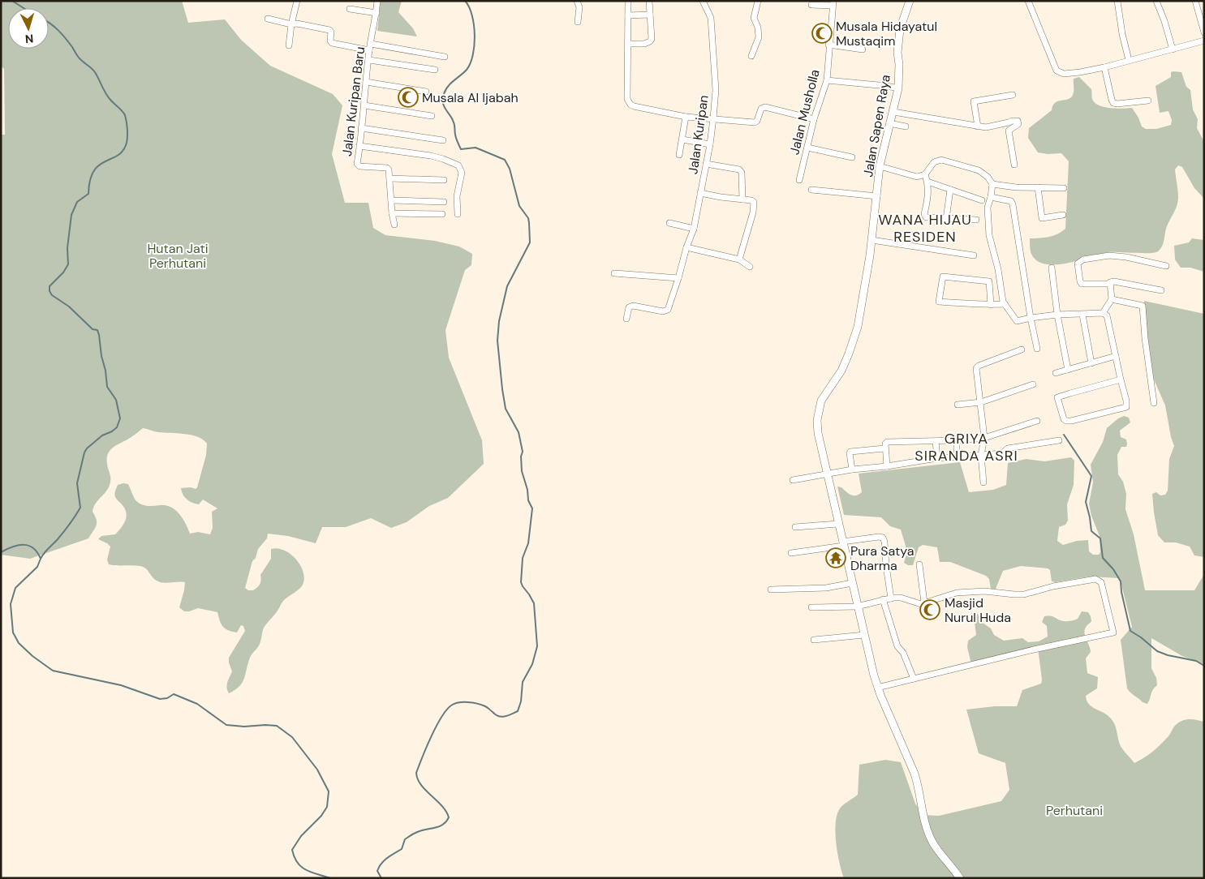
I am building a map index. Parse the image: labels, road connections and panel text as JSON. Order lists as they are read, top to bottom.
{
  "streets": {
    "street": [
      "Jalan Kuripan Baru",
      "Jalan Musholla",
      "Jalan Sapen Raya",
      "Jalan Kuripan"
    ]
  },
  "districts": ["WANA HIJAU RESIDEN", "GRIYA SIRANDA ASRI"],
  "parks": ["Hutan Jati Perhutani", "Perhutani"],
  "places": {
    "mosque": ["Musala Hidayatul Mustaqim", "Musala Al Ijabah", "Masjid Nurul Huda"],
    "temple": ["Pura Satya Dharma"]
  },
  "north": "bottom"
}
